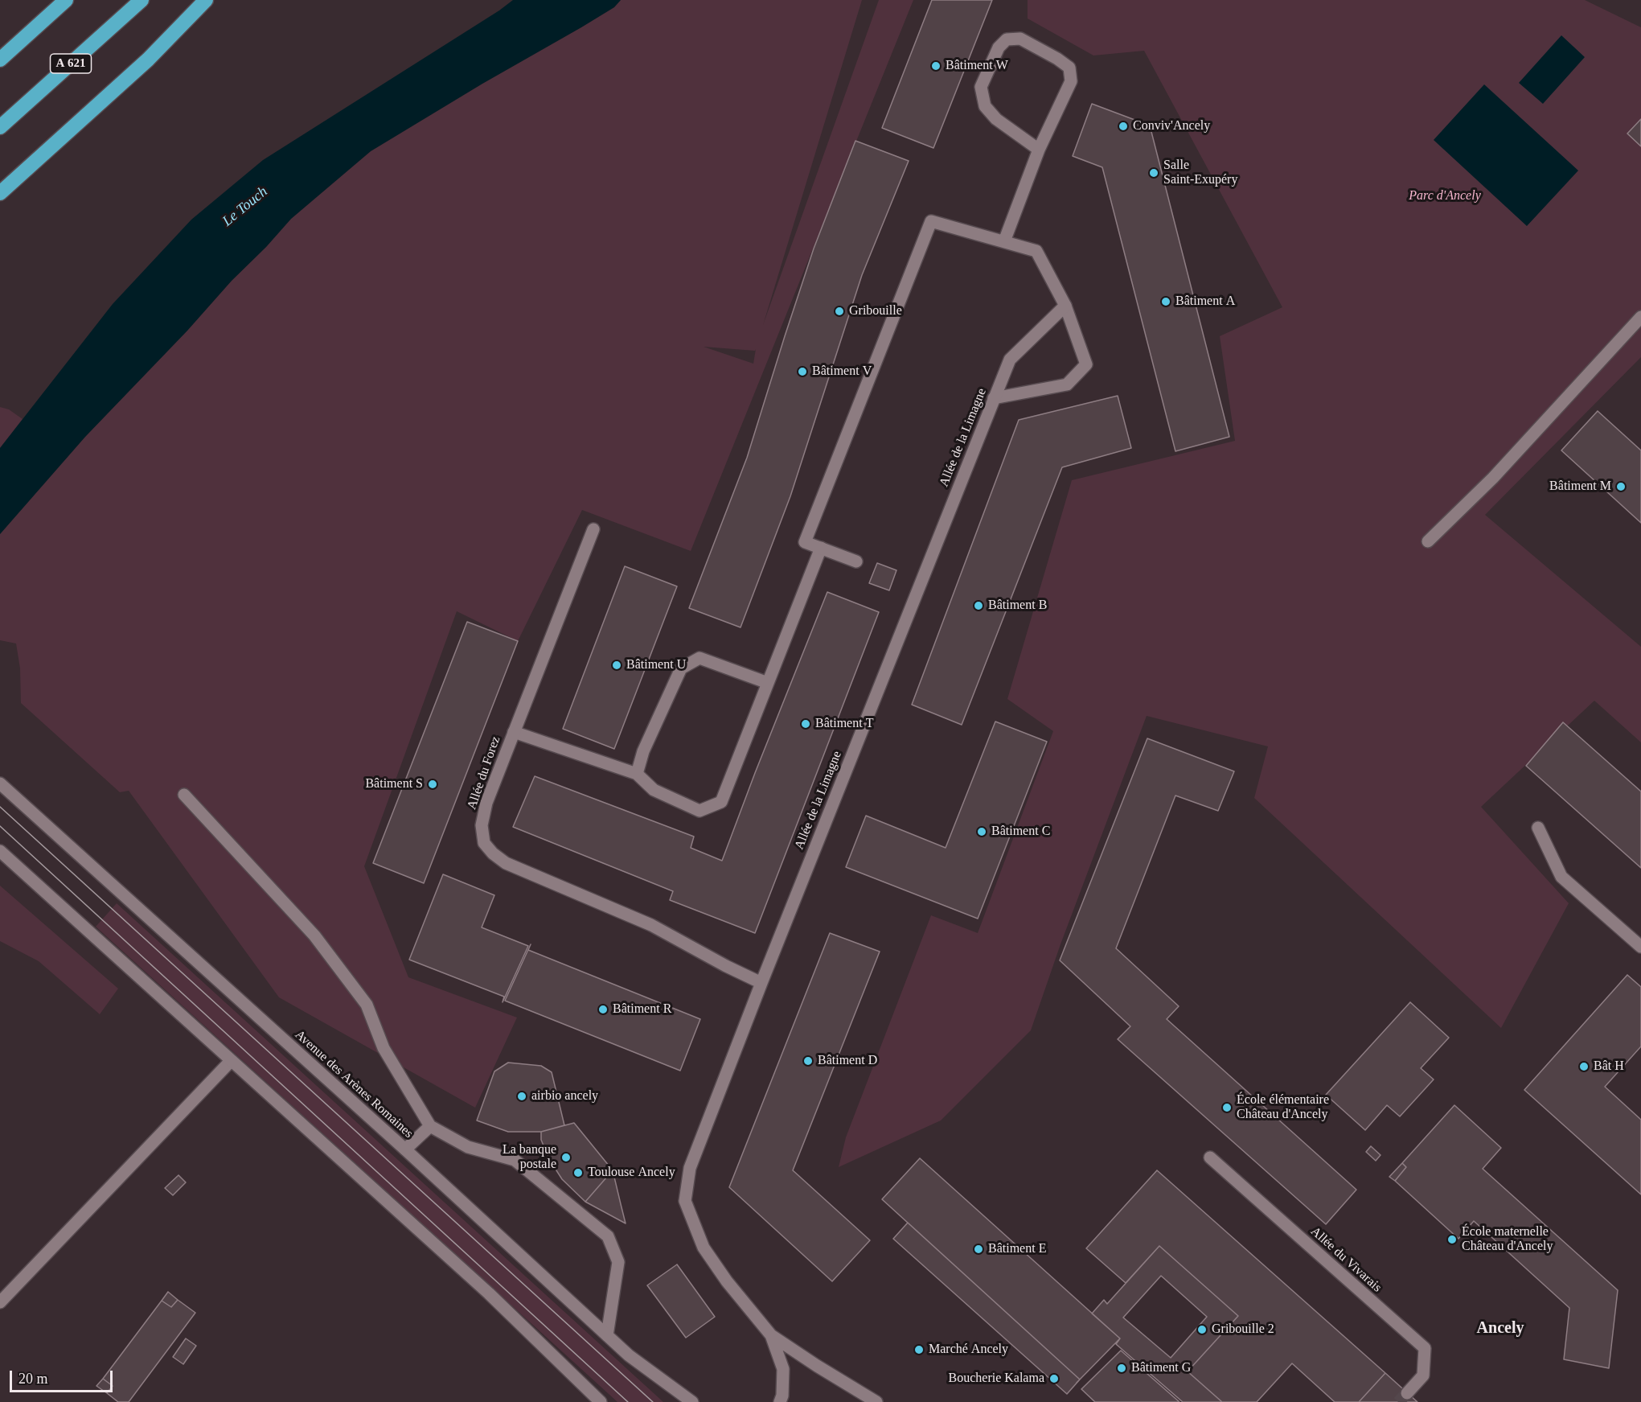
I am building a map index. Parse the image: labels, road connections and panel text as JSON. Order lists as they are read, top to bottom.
{
  "streets": {
    "highway": ["A 621"],
    "street": [
      "Allée de la Limagne",
      "Allée du Forez",
      "Avenue des Arènes Romaines",
      "Allée du Vivarais"
    ]
  },
  "crossings": [
    ["Allée de la Limagne", "Allée du Forez"]
  ],
  "districts": ["Ancely"],
  "water": ["Le Touch"],
  "parks": ["Parc d'Ancely"],
  "places": [
    "Bâtiment W",
    "Conviv'Ancely",
    "Salle Saint-Exupéry",
    "Bâtiment A",
    "Gribouille",
    "Bâtiment V",
    "Bâtiment M",
    "Bâtiment B",
    "Bâtiment U",
    "Bâtiment T",
    "Bâtiment S",
    "Bâtiment C",
    "Bâtiment R",
    "Bâtiment D",
    "Bât H",
    "airbio ancely",
    "École élémentaire Château d'Ancely",
    "La banque postale",
    "Toulouse Ancely",
    "École maternelle Château d'Ancely",
    "Bâtiment E",
    "Gribouille 2",
    "Marché Ancely",
    "Bâtiment G",
    "Boucherie Kalama"
  ],
  "scale_bar": "20 m"
}
